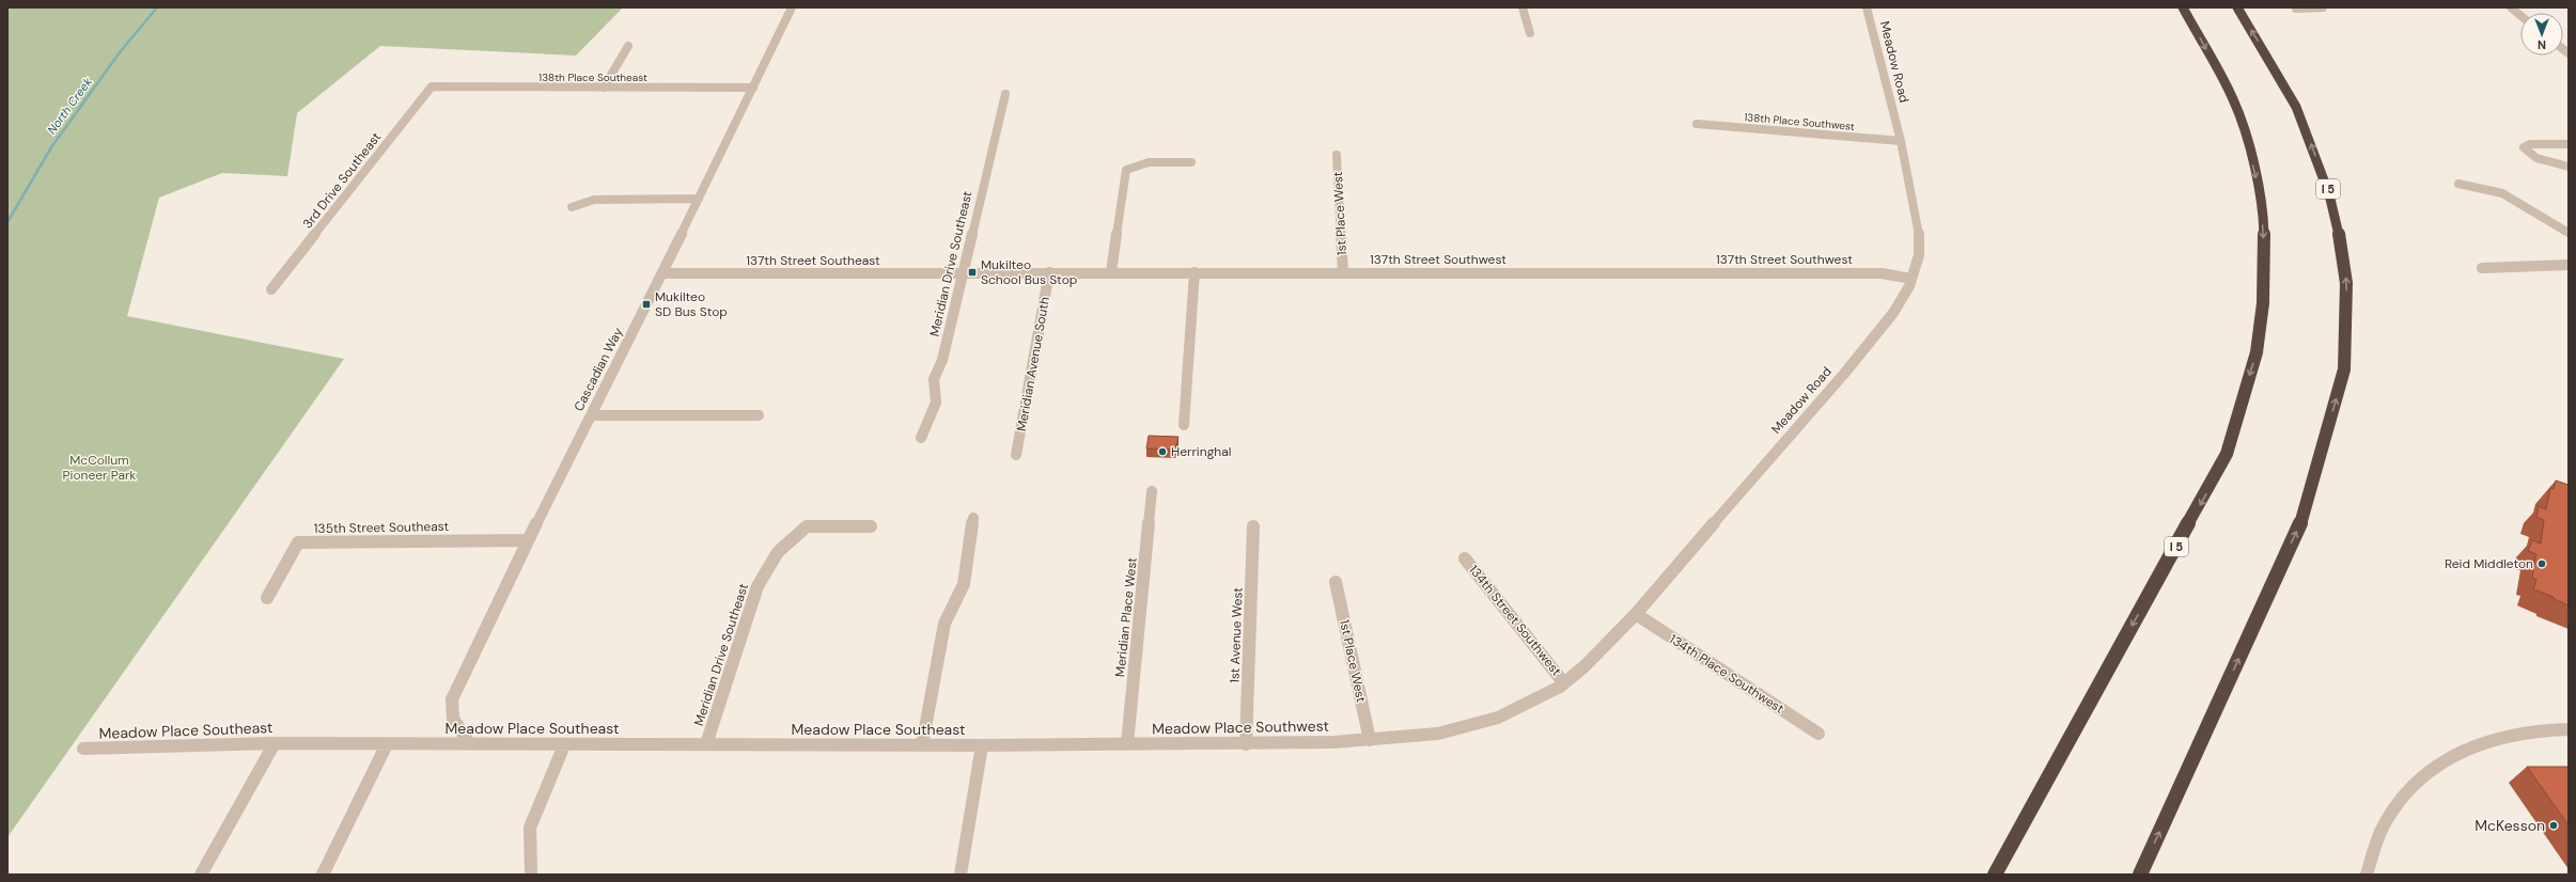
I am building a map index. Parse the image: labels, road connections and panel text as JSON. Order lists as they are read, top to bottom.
{
  "streets": {
    "highway": ["I 5"],
    "street": [
      "Meadow Road",
      "138th Place Southeast",
      "138th Place Southwest",
      "3rd Drive Southeast",
      "1st Place West",
      "137th Street Southwest",
      "137th Street Southeast",
      "Meridian Drive Southeast",
      "Meridian Avenue South",
      "Cascadian Way",
      "135th Street Southeast",
      "Meridian Place West",
      "134th Street Southwest",
      "1st Avenue West",
      "134th Place Southwest",
      "Meadow Place Southwest",
      "Meadow Place Southeast"
    ]
  },
  "crossings": [
    ["Meadow Road", "138th Place Southwest"],
    ["Meadow Road", "137th Street Southwest"],
    ["Meadow Road", "134th Street Southwest"],
    ["Meadow Road", "134th Place Southwest"],
    ["Meadow Road", "Meadow Place Southwest"],
    ["138th Place Southeast", "3rd Drive Southeast"],
    ["138th Place Southeast", "Cascadian Way"],
    ["1st Place West", "137th Street Southwest"],
    ["1st Place West", "Meadow Place Southwest"],
    ["137th Street Southwest", "137th Street Southeast"],
    ["137th Street Southwest", "Meridian Drive Southeast"],
    ["137th Street Southwest", "Meridian Avenue South"],
    ["137th Street Southeast", "Meridian Drive Southeast"],
    ["137th Street Southeast", "Cascadian Way"],
    ["Meridian Drive Southeast", "Meadow Place Southeast"],
    ["Cascadian Way", "135th Street Southeast"],
    ["Cascadian Way", "Meadow Place Southeast"],
    ["Meridian Place West", "Meadow Place Southwest"],
    ["1st Avenue West", "Meadow Place Southwest"],
    ["Meadow Place Southwest", "Meadow Place Southeast"]
  ],
  "water": ["North Creek"],
  "parks": ["McCollum Pioneer Park"],
  "places": {
    "transit": ["Mukilteo School Bus Stop", "Mukilteo SD Bus Stop"],
    "other": ["Herringhal", "Reid Middleton", "McKesson"]
  },
  "north": "bottom"
}
